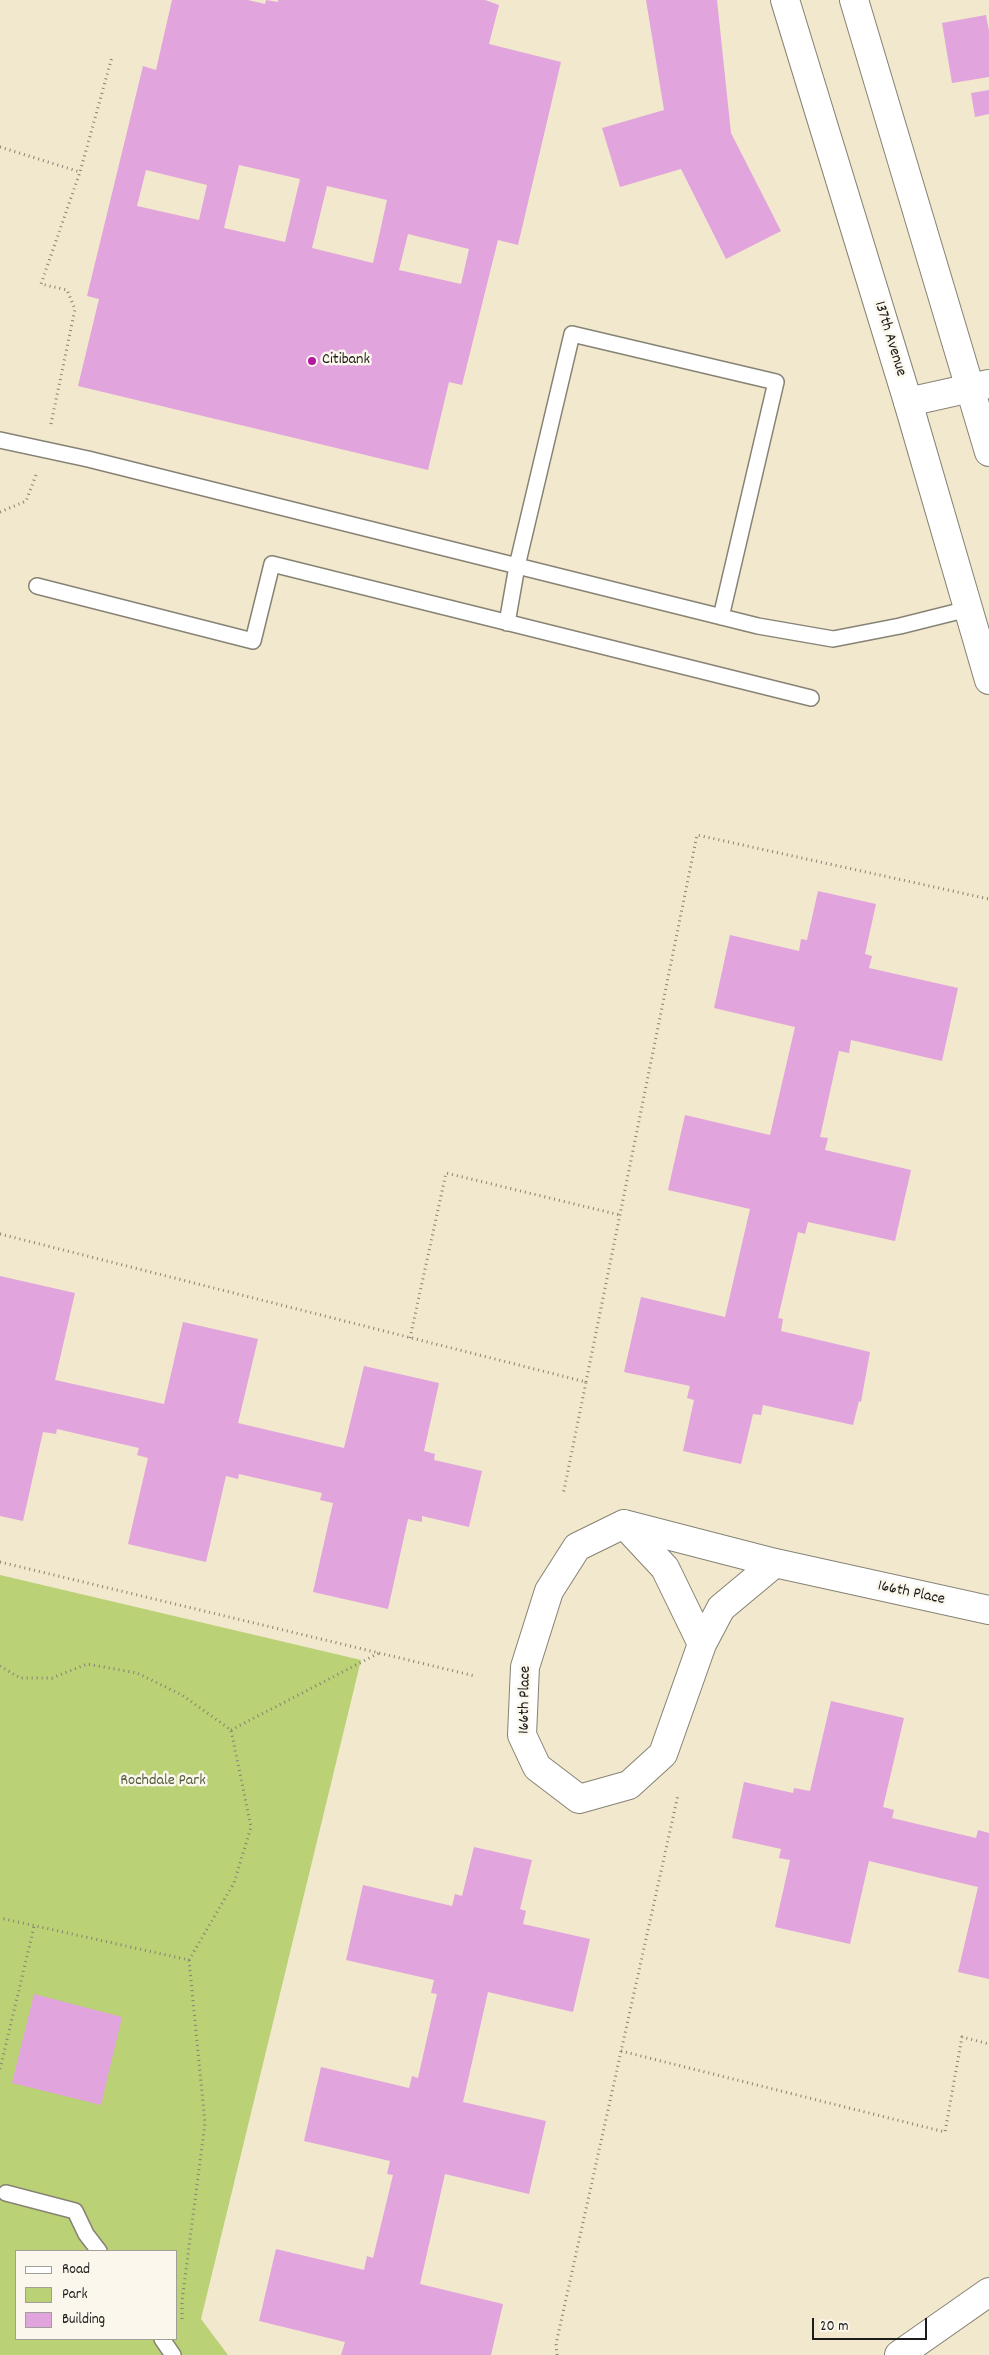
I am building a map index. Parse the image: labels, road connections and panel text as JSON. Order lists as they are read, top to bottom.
{
  "streets": {
    "street": ["137th Avenue", "166th Place"]
  },
  "parks": ["Rochdale Park"],
  "places": ["Citibank"],
  "legend": ["Road", "Park", "Building"],
  "scale_bar": "20 m"
}
